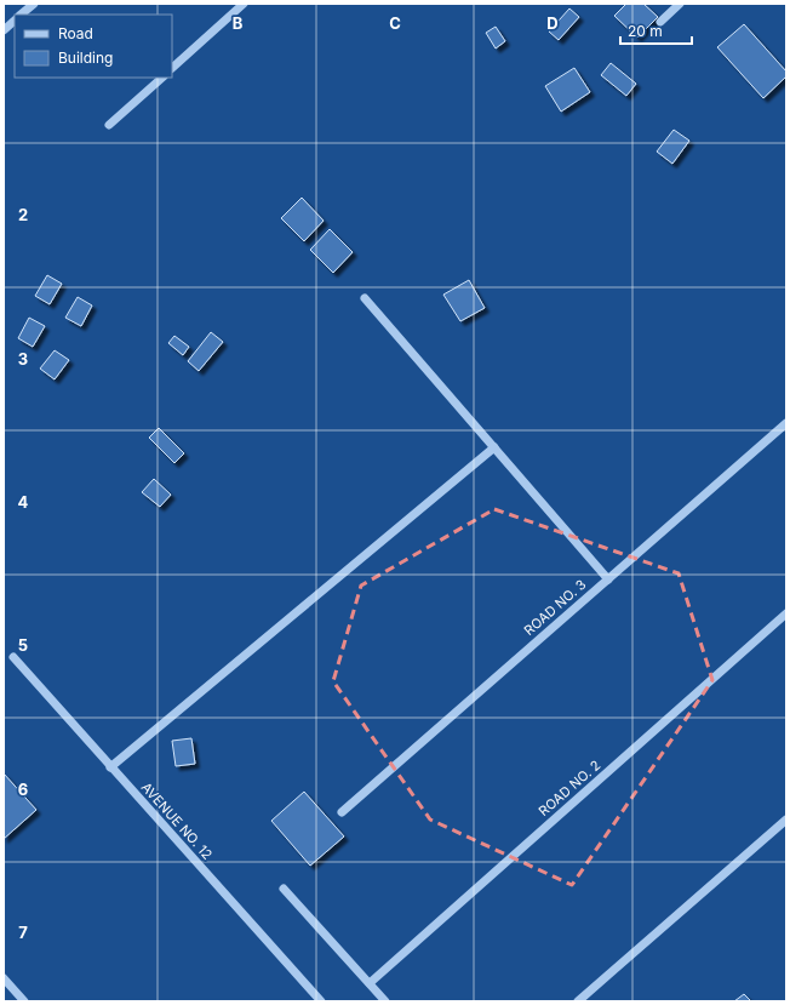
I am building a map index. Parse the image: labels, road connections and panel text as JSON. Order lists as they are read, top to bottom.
{
  "streets": {
    "street": ["ROAD NO. 3", "ROAD NO. 2", "AVENUE NO. 12"]
  },
  "legend": ["Road", "Building"],
  "scale_bar": "20 m",
  "grid": {
    "columns": ["B", "C", "D"],
    "rows": [
      "2",
      "3",
      "4",
      "5",
      "6",
      "7"
    ]
  }
}
